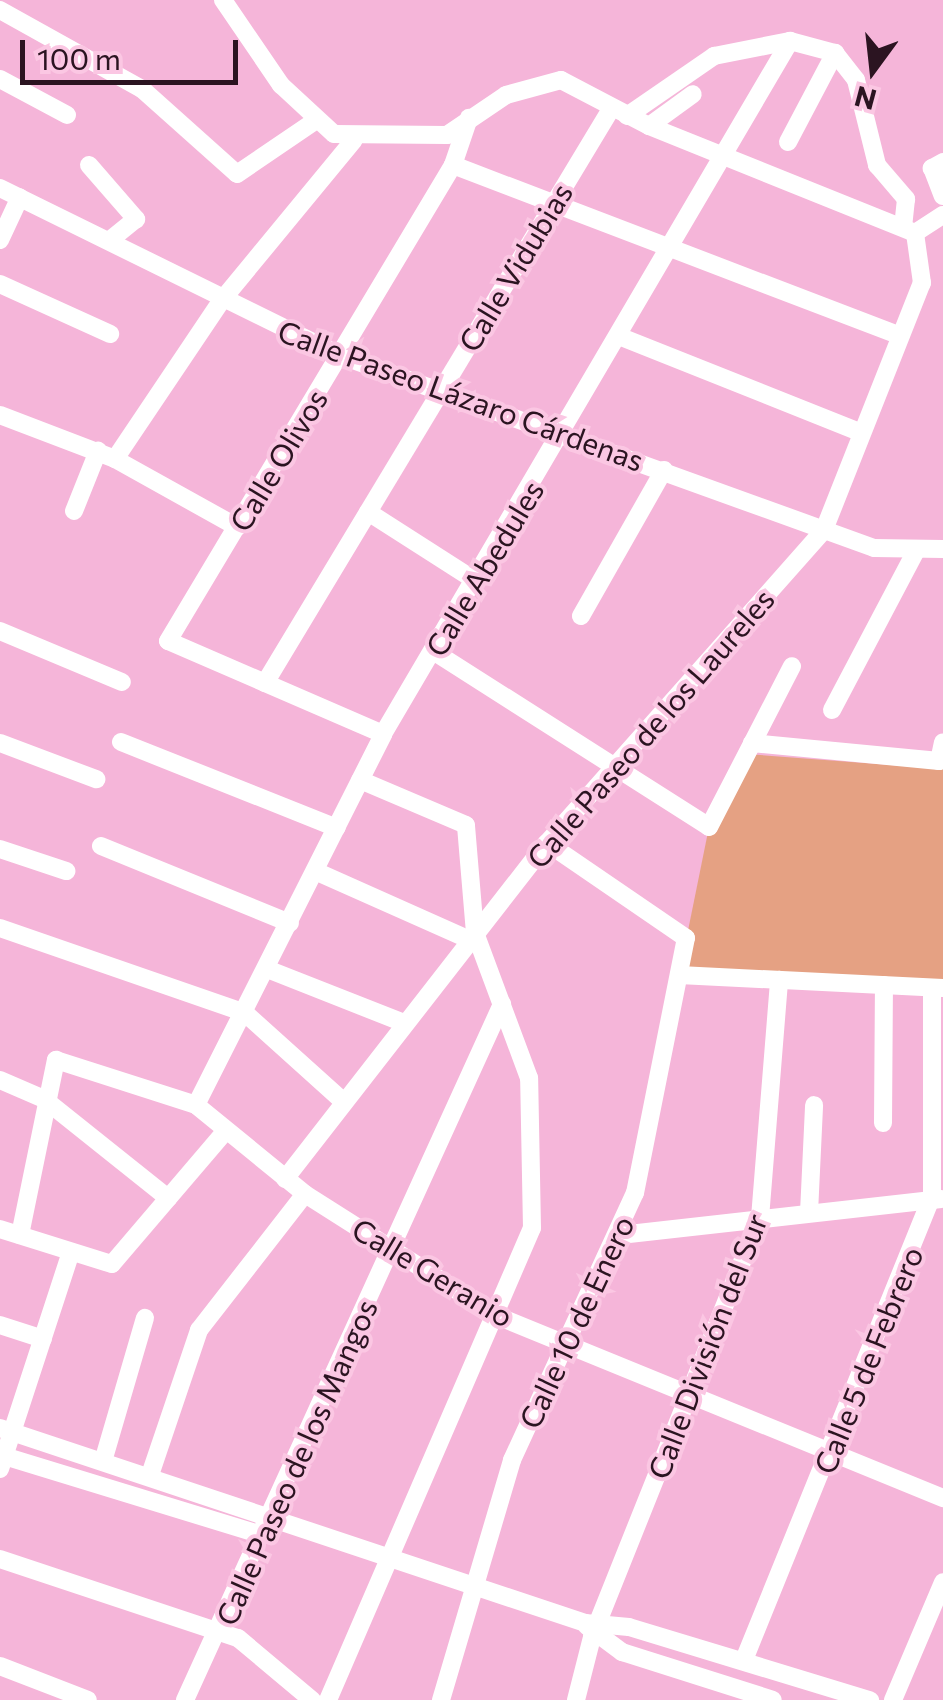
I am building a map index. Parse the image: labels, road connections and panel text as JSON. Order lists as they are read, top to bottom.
{
  "streets": {
    "street": [
      "Calle Vidubias",
      "Calle Paseo Lázaro Cárdenas",
      "Calle Olivos",
      "Calle Abedules",
      "Calle Paseo de los Laureles",
      "Calle Geranio",
      "Calle 10 de Enero",
      "Calle División del Sur",
      "Calle 5 de Febrero",
      "Calle Paseo de los Mangos"
    ]
  },
  "crossings": [
    ["Calle Vidubias", "Calle Paseo Lázaro Cárdenas"],
    ["Calle Vidubias", "Calle Olivos"],
    ["Calle Paseo Lázaro Cárdenas", "Calle Olivos"],
    ["Calle Paseo Lázaro Cárdenas", "Calle Abedules"],
    ["Calle Paseo Lázaro Cárdenas", "Calle Paseo de los Laureles"],
    ["Calle Abedules", "Calle Geranio"],
    ["Calle Paseo de los Laureles", "Calle Geranio"],
    ["Calle Paseo de los Laureles", "Calle 10 de Enero"],
    ["Calle Geranio", "Calle 10 de Enero"],
    ["Calle Geranio", "Calle División del Sur"],
    ["Calle Geranio", "Calle 5 de Febrero"],
    ["Calle Geranio", "Calle Paseo de los Mangos"]
  ],
  "scale_bar": "100 m",
  "north": "bottom"
}
